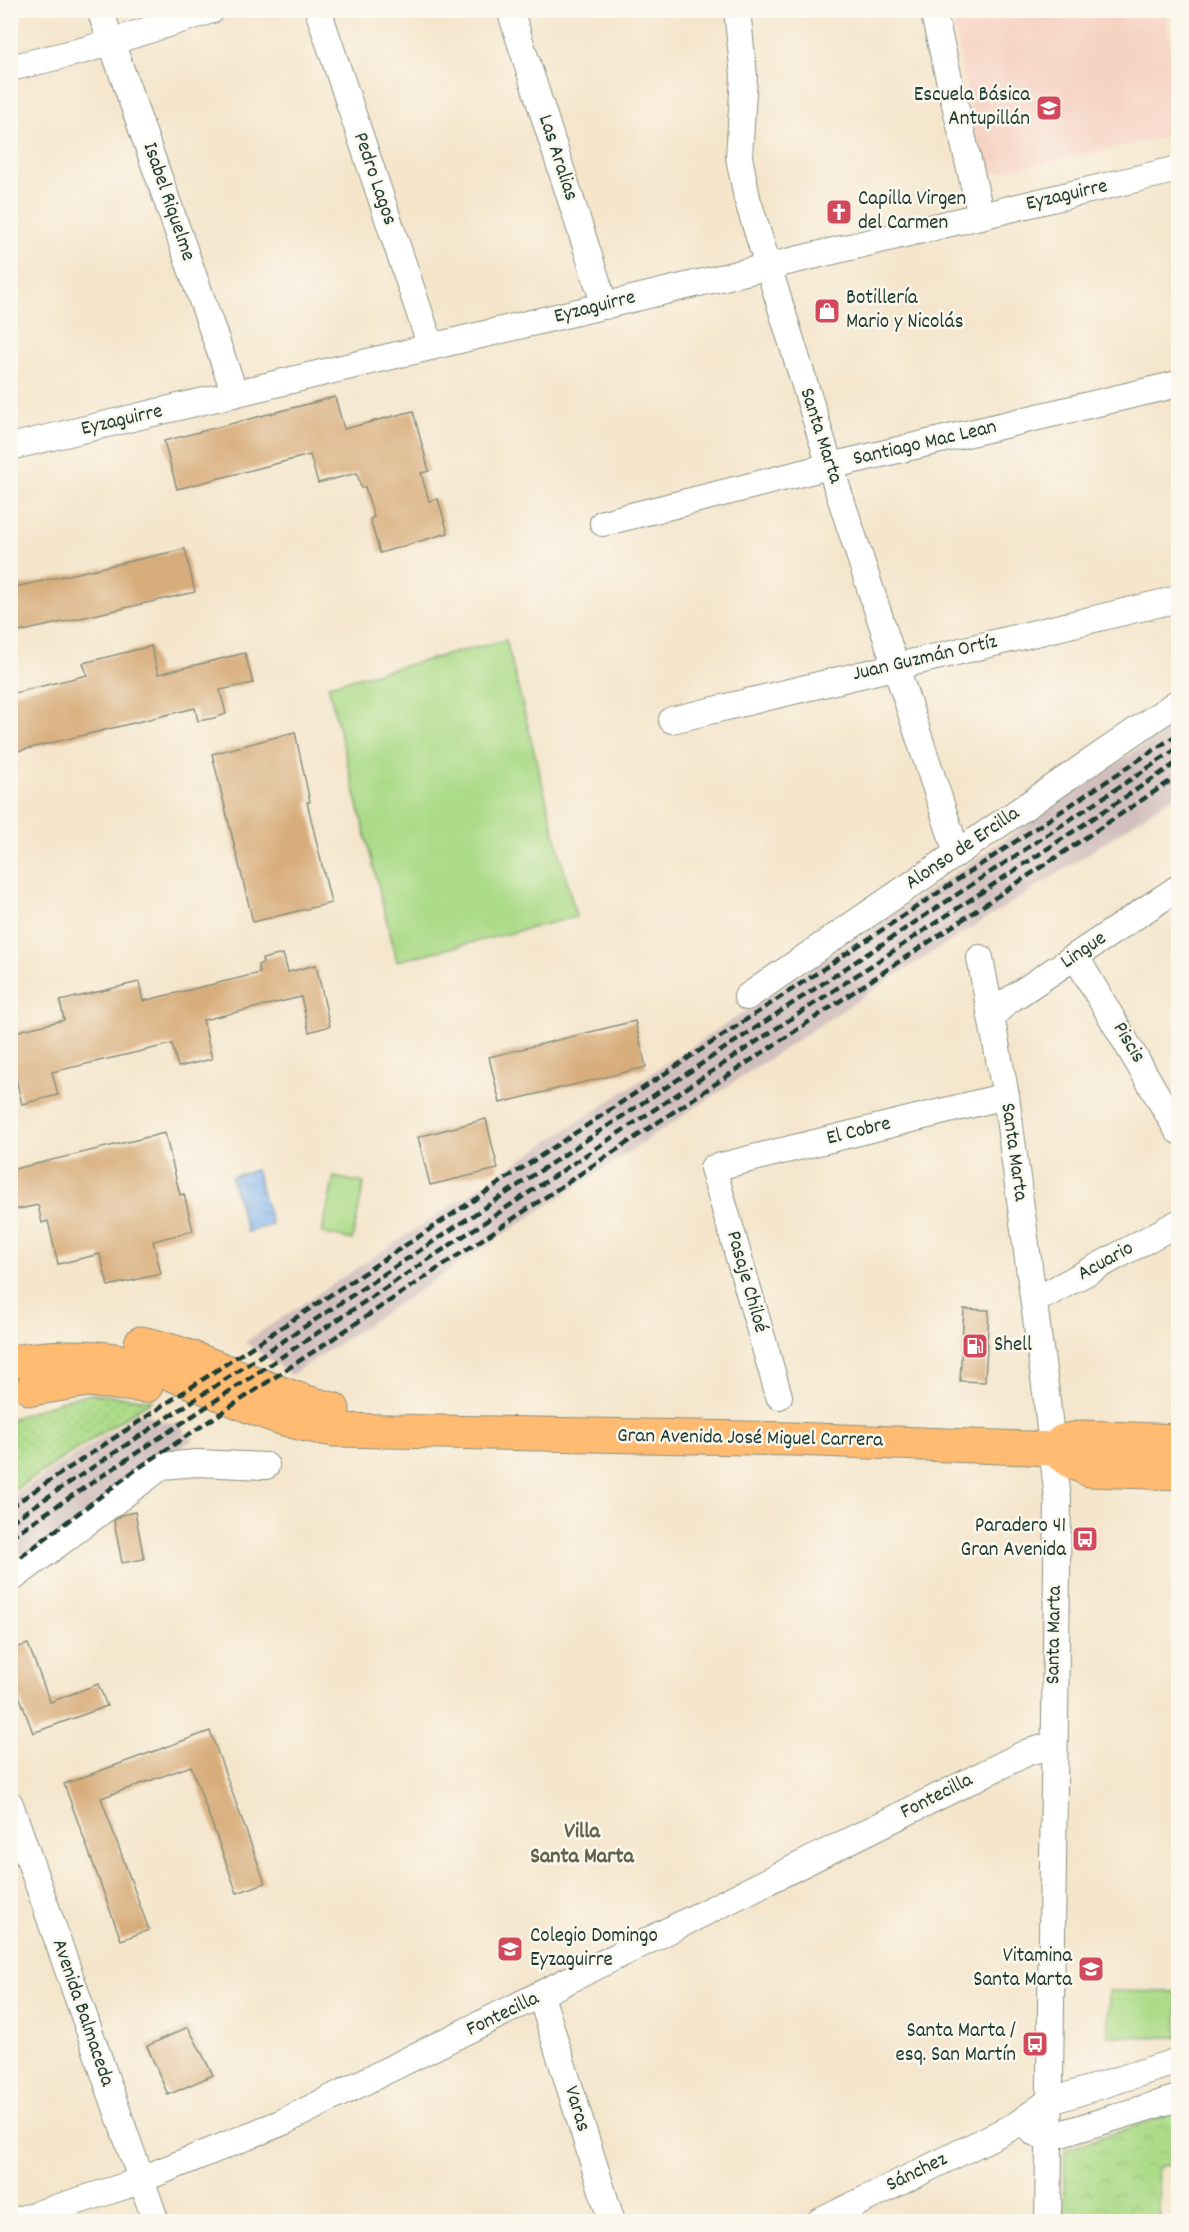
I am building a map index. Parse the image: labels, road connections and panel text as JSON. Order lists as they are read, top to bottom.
{
  "streets": {
    "main road": ["Gran Avenida José Miguel Carrera"],
    "street": [
      "Las Aralias",
      "Pedro Lagos",
      "Eyzaguirre",
      "Isabel Riquelme",
      "Santa Marta",
      "Santiago Mac Lean",
      "Juan Guzmán Ortíz",
      "Alonso de Ercilla",
      "Lingue",
      "Piscis",
      "El Cobre",
      "Acuario",
      "Pasaje Chiloé",
      "Fontecilla",
      "Avenida Balmaceda",
      "Varas",
      "Sánchez"
    ]
  },
  "crossings": [
    ["Las Aralias", "Eyzaguirre"],
    ["Pedro Lagos", "Eyzaguirre"],
    ["Eyzaguirre", "Isabel Riquelme"],
    ["Eyzaguirre", "Santa Marta"],
    ["Santa Marta", "Santiago Mac Lean"],
    ["Santa Marta", "Juan Guzmán Ortíz"],
    ["Santa Marta", "Alonso de Ercilla"],
    ["Santa Marta", "Lingue"],
    ["Santa Marta", "El Cobre"],
    ["Santa Marta", "Acuario"],
    ["Santa Marta", "Gran Avenida José Miguel Carrera"],
    ["Santa Marta", "Fontecilla"],
    ["Santa Marta", "Sánchez"],
    ["Lingue", "Piscis"],
    ["El Cobre", "Pasaje Chiloé"],
    ["Fontecilla", "Avenida Balmaceda"],
    ["Fontecilla", "Varas"]
  ],
  "districts": ["Villa Santa Marta"],
  "places": {
    "school or university": ["Escuela Básica Antupillán", "Colegio Domingo Eyzaguirre", "Vitamina Santa Marta"],
    "church": ["Capilla Virgen del Carmen"],
    "shop": ["Botillería Mario y Nicolás"],
    "fuel station": ["Shell"],
    "bus stop": ["Paradero 41 Gran Avenida", "Santa Marta / esq. San Martín"]
  }
}
